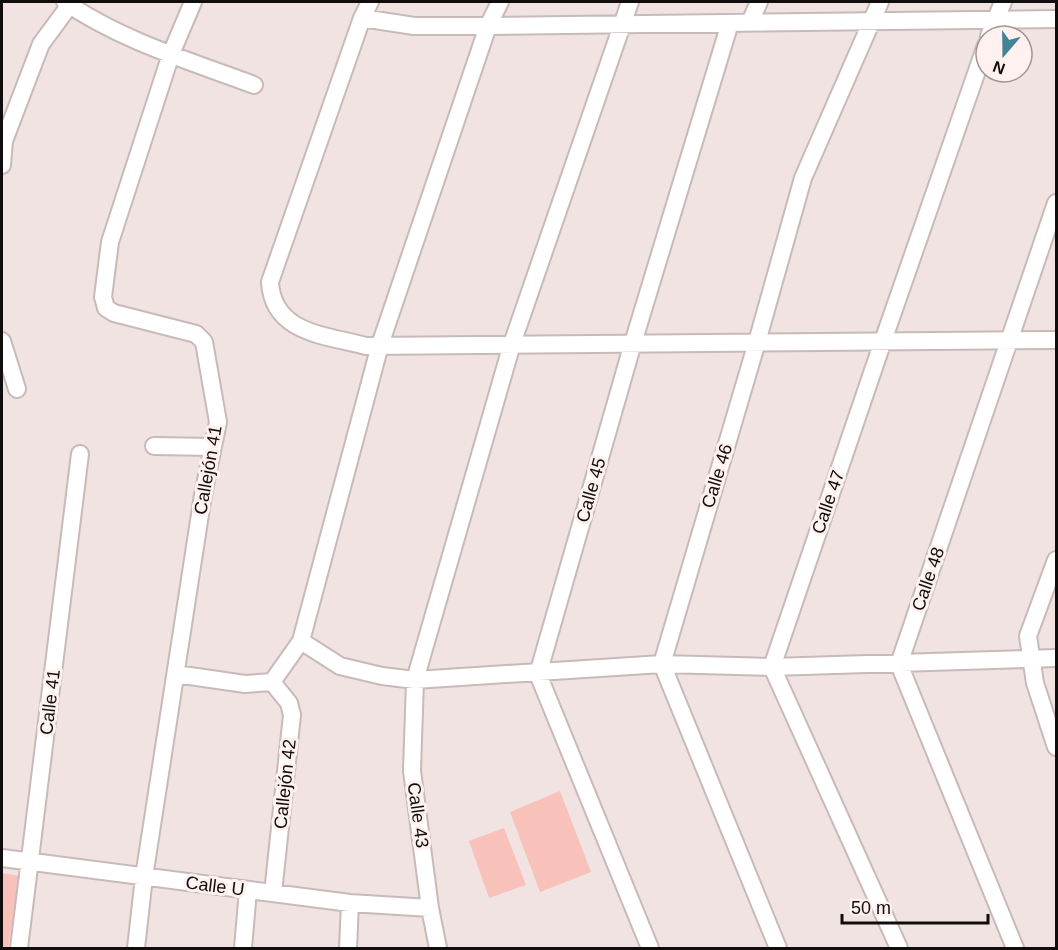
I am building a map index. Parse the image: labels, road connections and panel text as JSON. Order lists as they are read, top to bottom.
{
  "streets": {
    "street": [
      "Callejón 41",
      "Calle 46",
      "Calle 45",
      "Calle 47",
      "Calle 48",
      "Calle 41",
      "Callejón 42",
      "Calle 43",
      "Calle U"
    ]
  },
  "crossings": [
    ["Callejón 41", "Calle U"],
    ["Calle 41", "Calle U"],
    ["Callejón 42", "Calle U"],
    ["Calle 43", "Calle U"]
  ],
  "scale_bar": "50 m",
  "north": "bottom"
}
